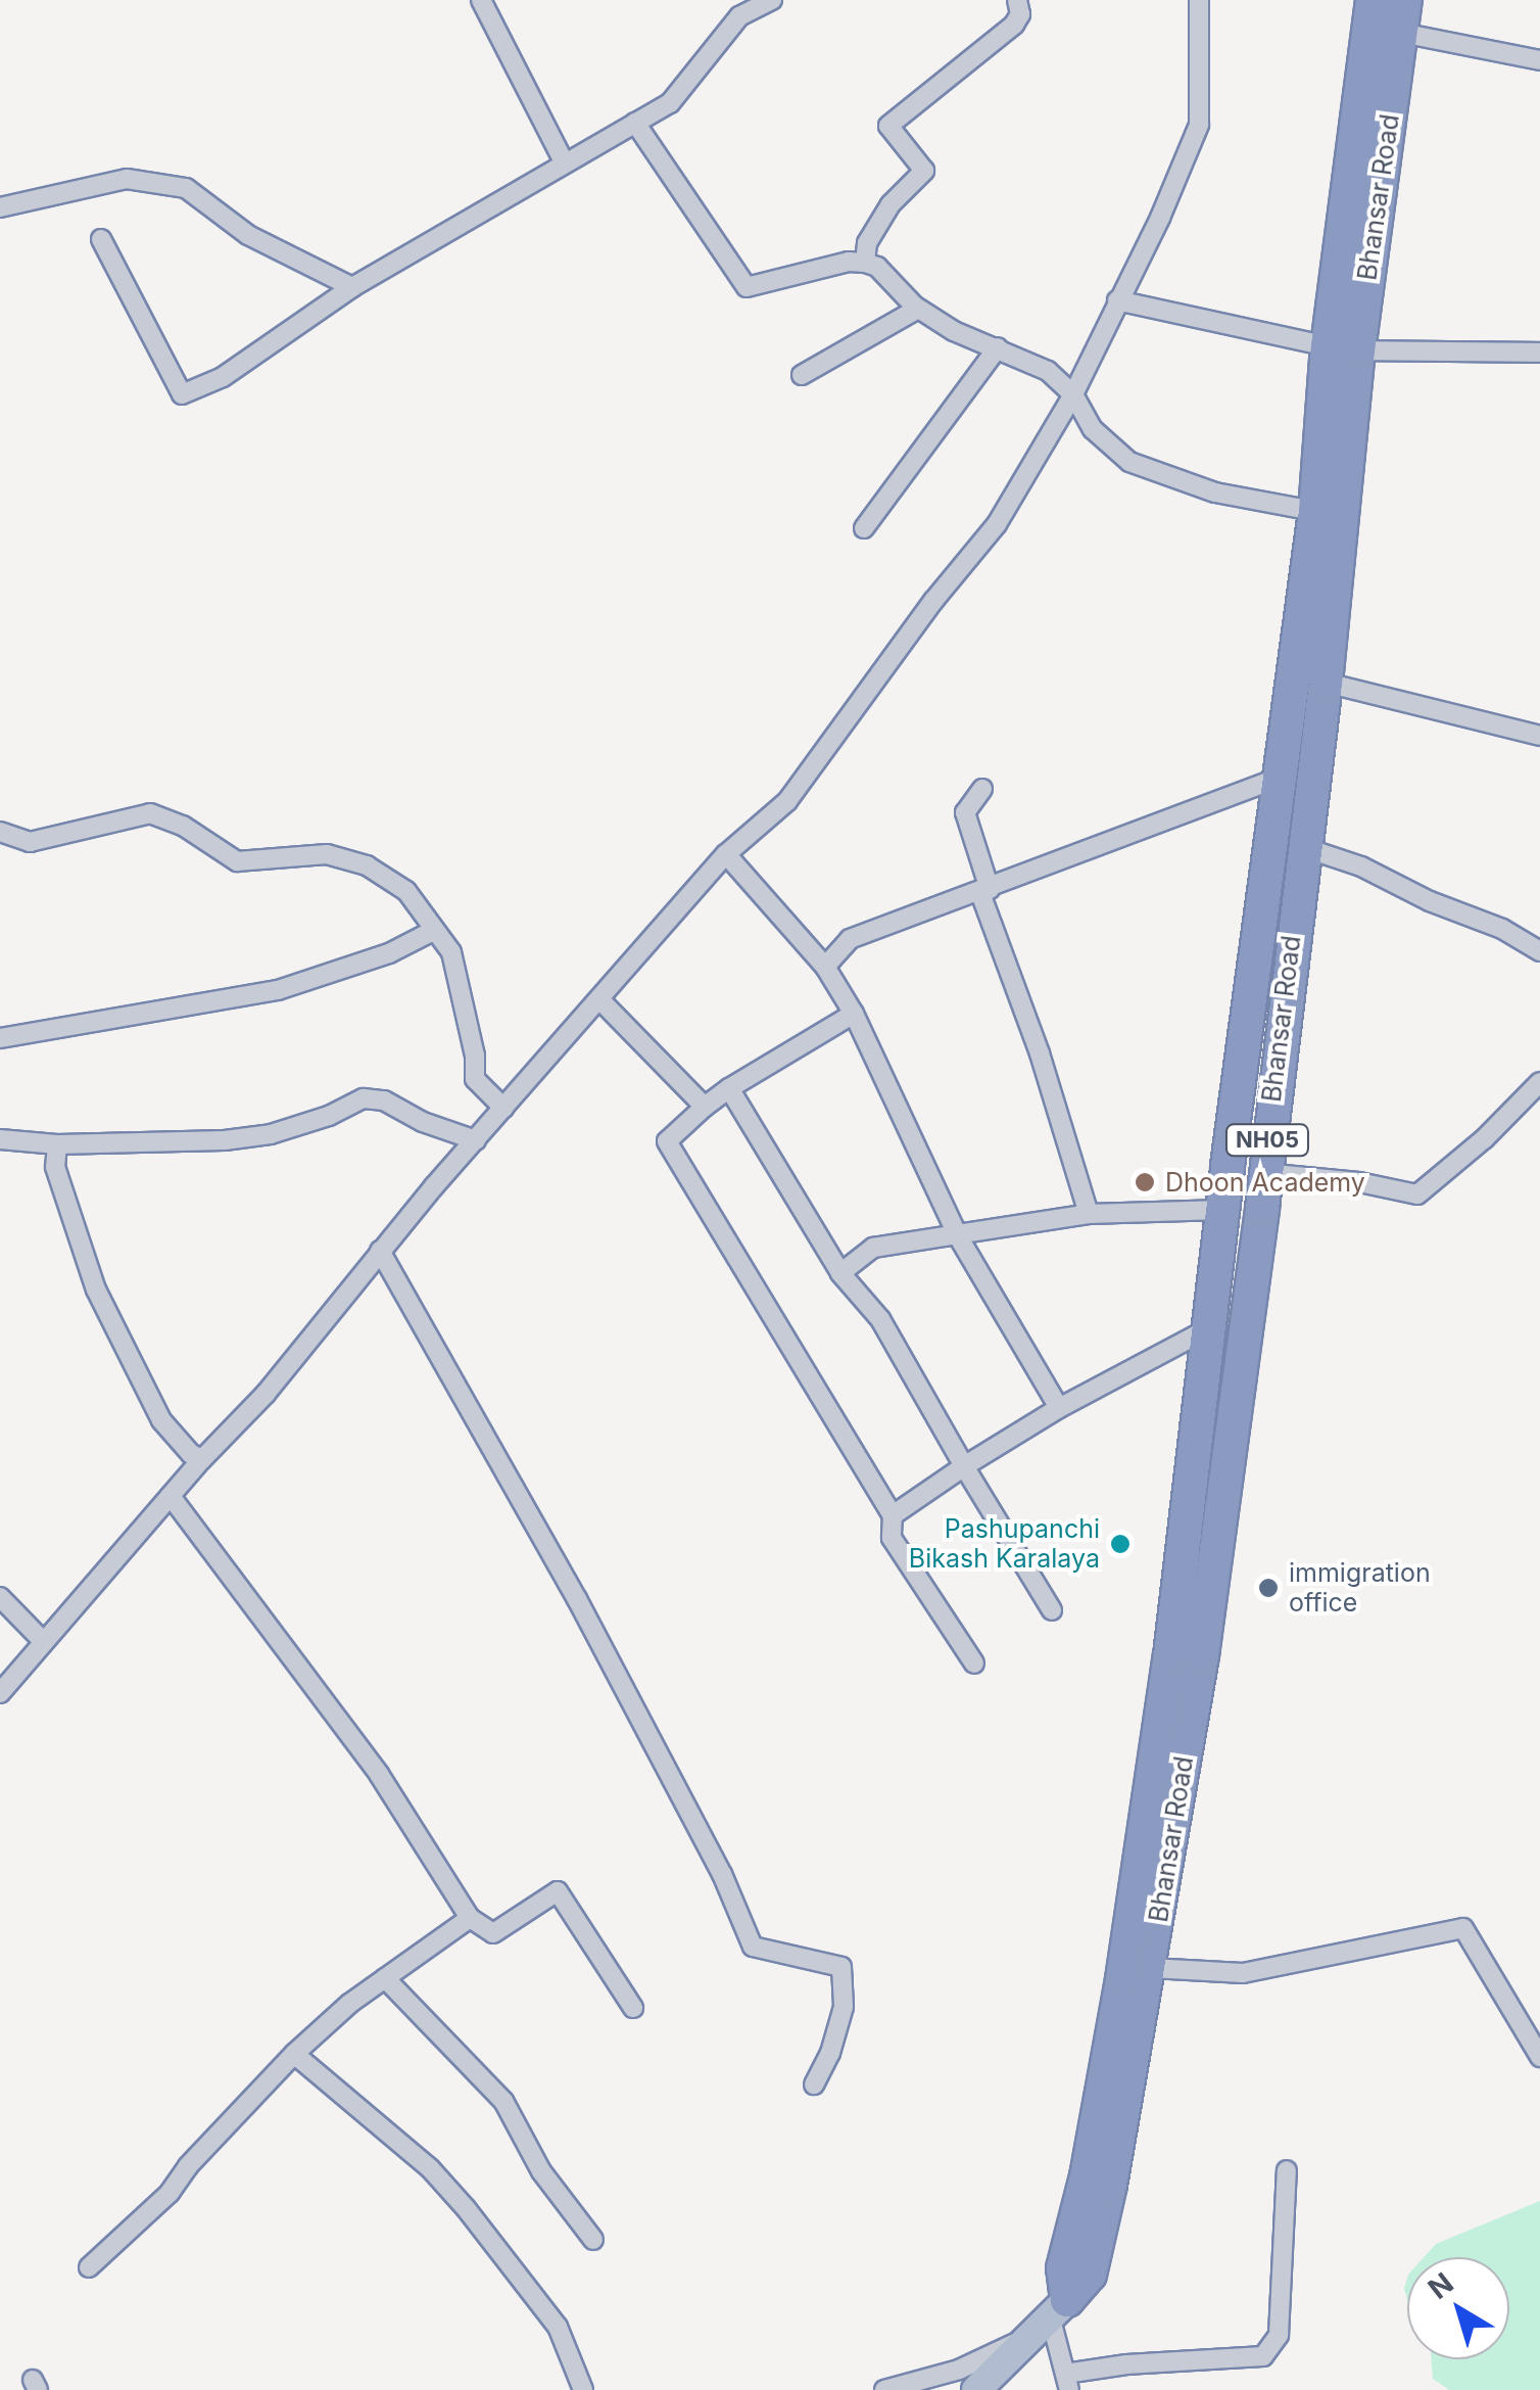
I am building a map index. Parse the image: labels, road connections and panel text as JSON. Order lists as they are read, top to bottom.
{
  "streets": {
    "highway": ["Bhansar Road", "NH05"]
  },
  "places": ["Dhoon Academy", "Pashupanchi Bikash Karalaya", "immigration office"],
  "north": "top left"
}
